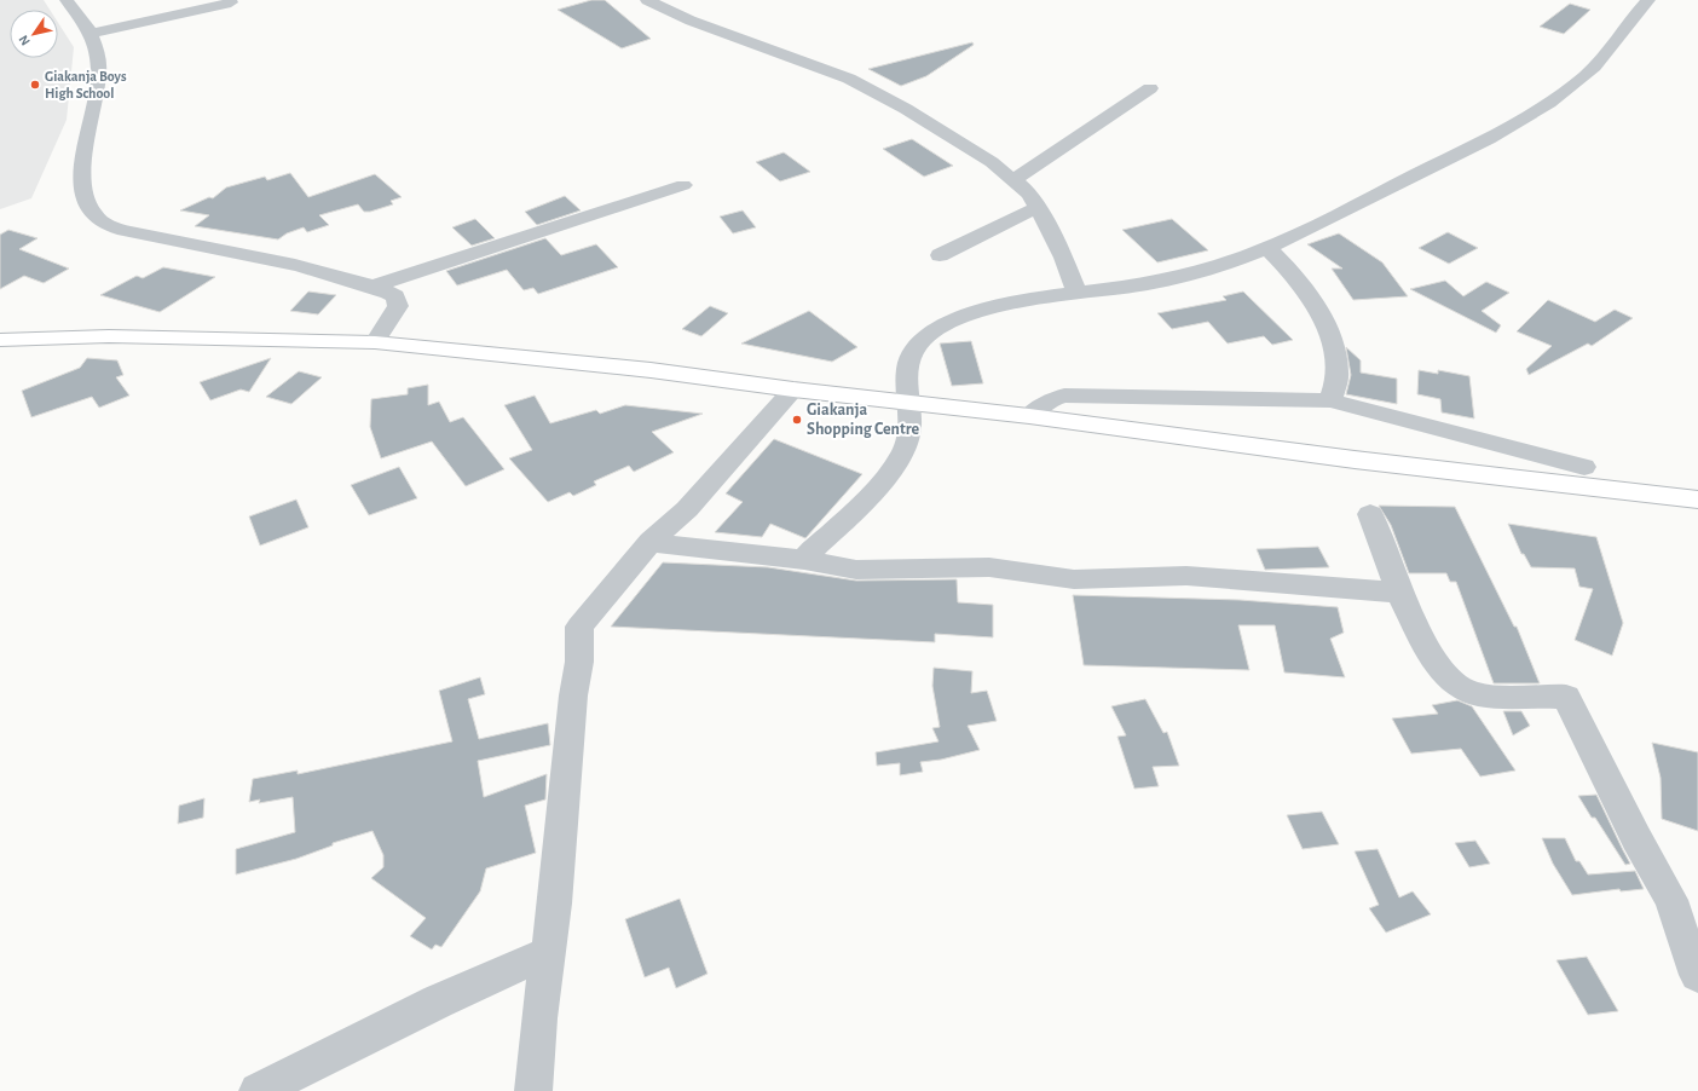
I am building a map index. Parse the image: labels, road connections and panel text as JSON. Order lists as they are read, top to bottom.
{
  "places": ["Giakanja Boys High School", "Giakanja Shopping Centre"],
  "north": "bottom left"
}
